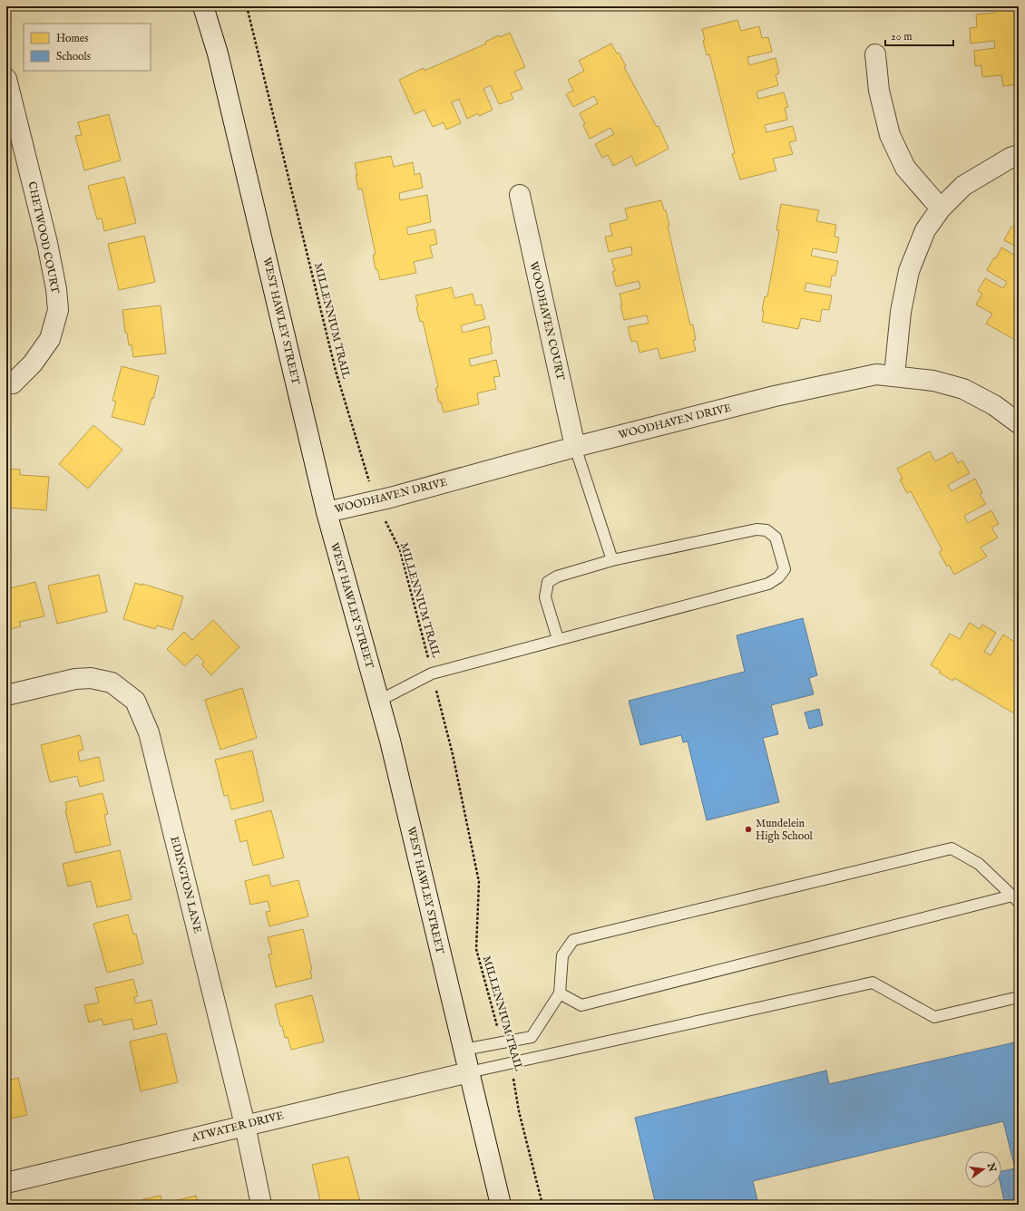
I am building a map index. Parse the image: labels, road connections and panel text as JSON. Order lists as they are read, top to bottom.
{
  "streets": {
    "street": [
      "CHETWOOD COURT",
      "WEST HAWLEY STREET",
      "WOODHAVEN COURT",
      "WOODHAVEN DRIVE",
      "EDINGTON LANE",
      "ATWATER DRIVE"
    ],
    "path": ["MILLENNIUM TRAIL"]
  },
  "crossings": [
    ["WEST HAWLEY STREET", "WOODHAVEN DRIVE"],
    ["WEST HAWLEY STREET", "ATWATER DRIVE"],
    ["MILLENNIUM TRAIL", "WOODHAVEN DRIVE"],
    ["WOODHAVEN COURT", "WOODHAVEN DRIVE"],
    ["EDINGTON LANE", "ATWATER DRIVE"]
  ],
  "places": ["Mundelein High School"],
  "legend": ["Homes", "Schools"],
  "scale_bar": "20 m",
  "north": "right"
}
